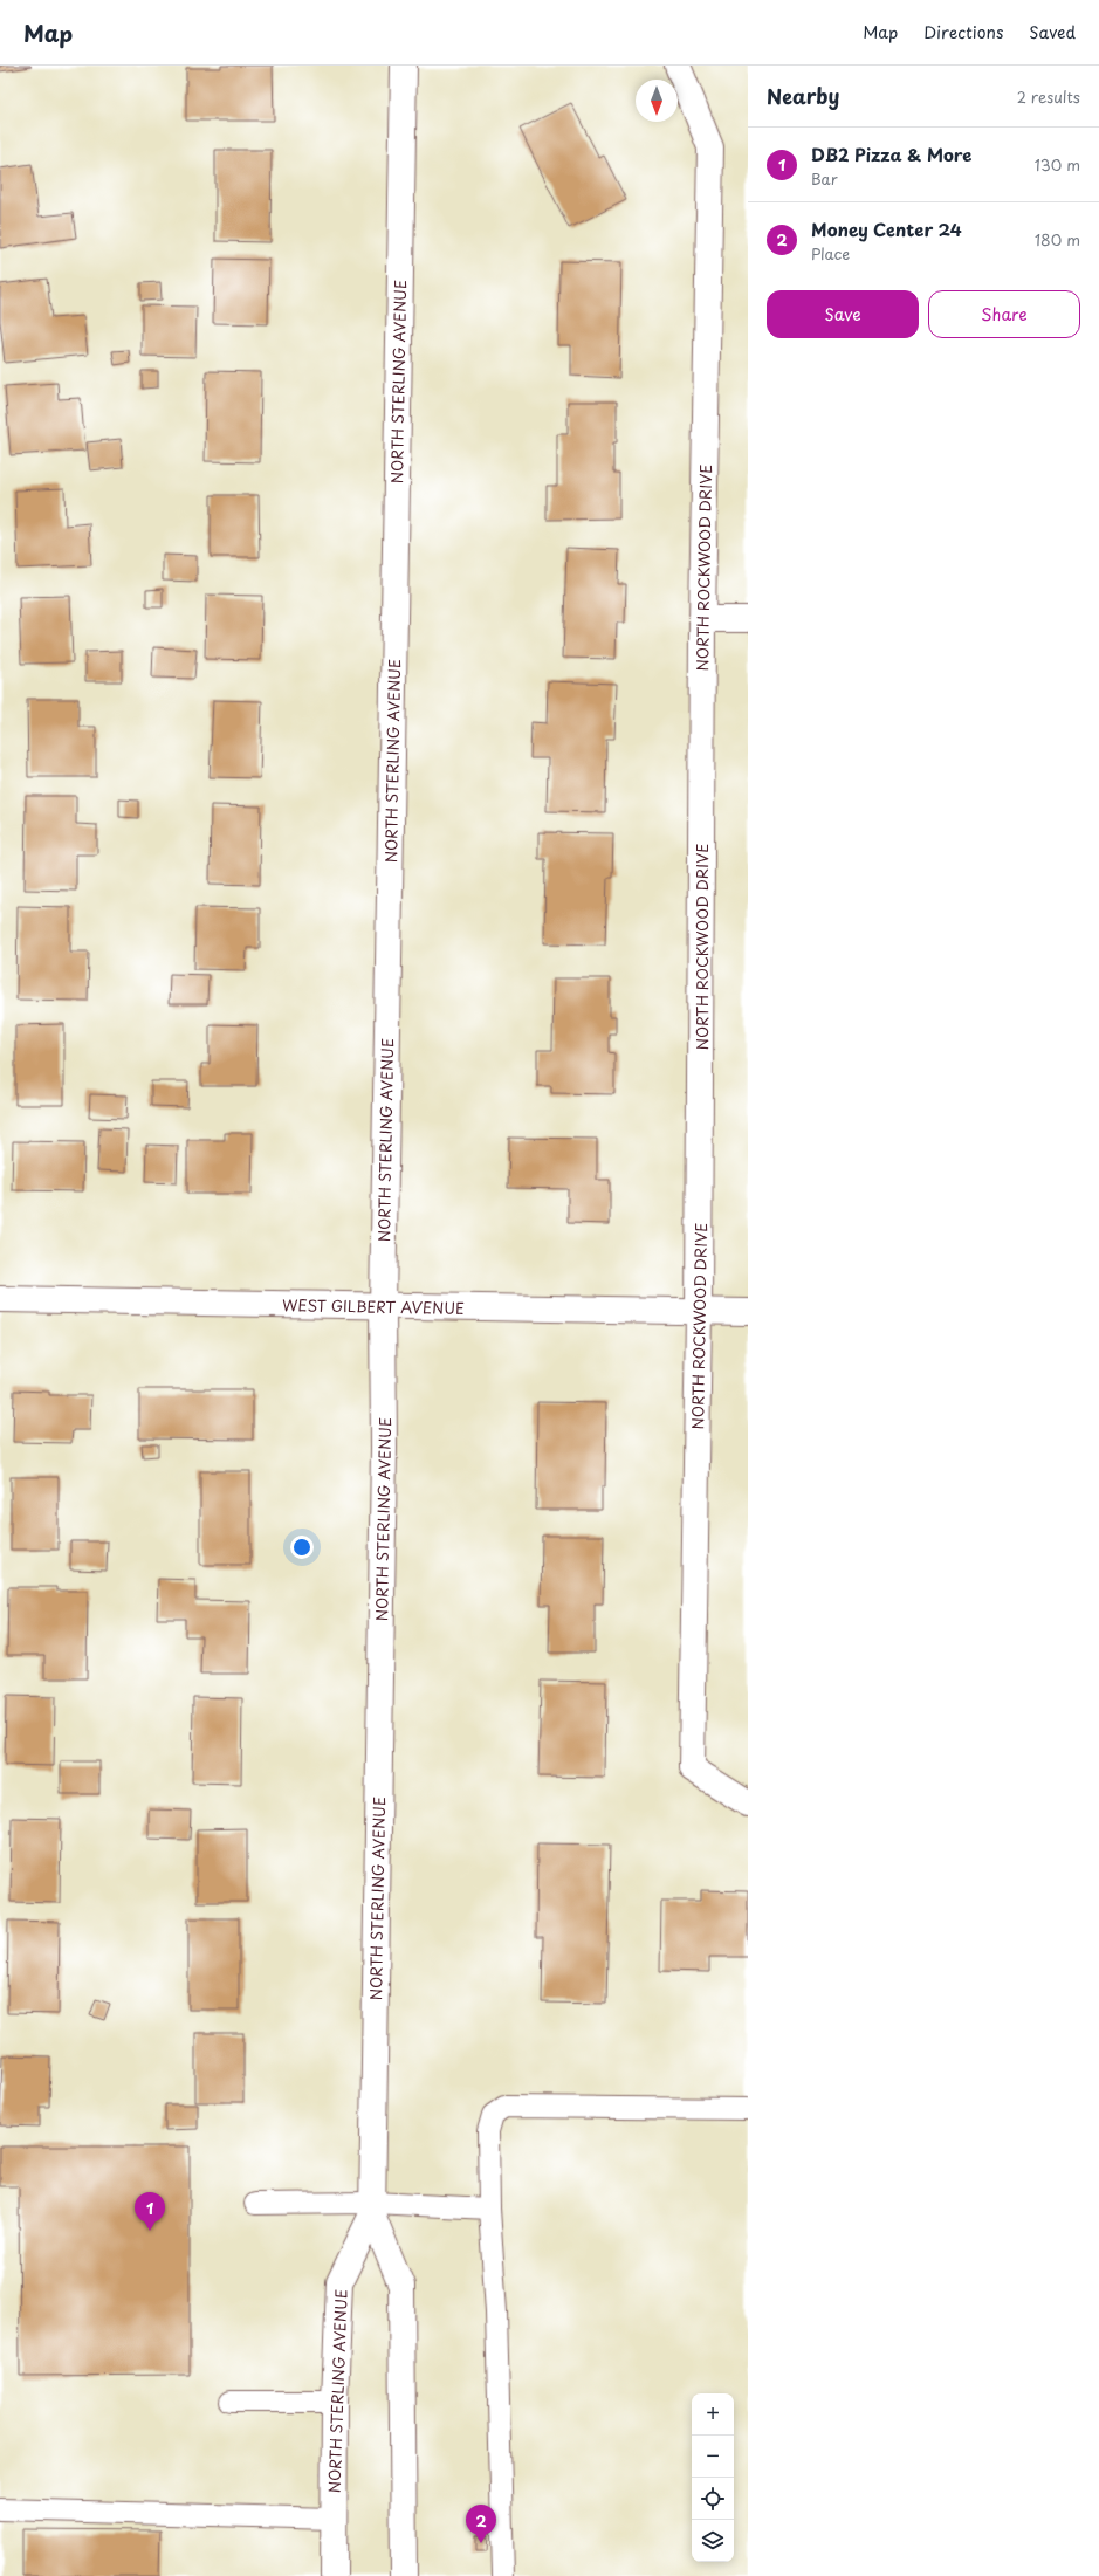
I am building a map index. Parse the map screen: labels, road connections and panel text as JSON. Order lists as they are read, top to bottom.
{
  "streets": {
    "main road": ["NORTH STERLING AVENUE", "NORTH ROCKWOOD DRIVE", "WEST GILBERT AVENUE"]
  },
  "crossings": [
    ["NORTH STERLING AVENUE", "WEST GILBERT AVENUE"],
    ["NORTH ROCKWOOD DRIVE", "WEST GILBERT AVENUE"]
  ],
  "north": "bottom",
  "page": {
    "header": "Map",
    "nav": ["Map", "Directions", "Saved"],
    "heading": ["Nearby", "2 results"],
    "list": [
      {
        "mark": "1",
        "name": "DB2 Pizza & More",
        "note": "Bar",
        "value": "130 m"
      },
      {
        "mark": "2",
        "name": "Money Center 24",
        "note": "Place",
        "value": "180 m"
      }
    ],
    "buttons": ["Save", "Share"],
    "pins": ["1", "2"],
    "map_buttons": ["+", "−"]
  }
}
